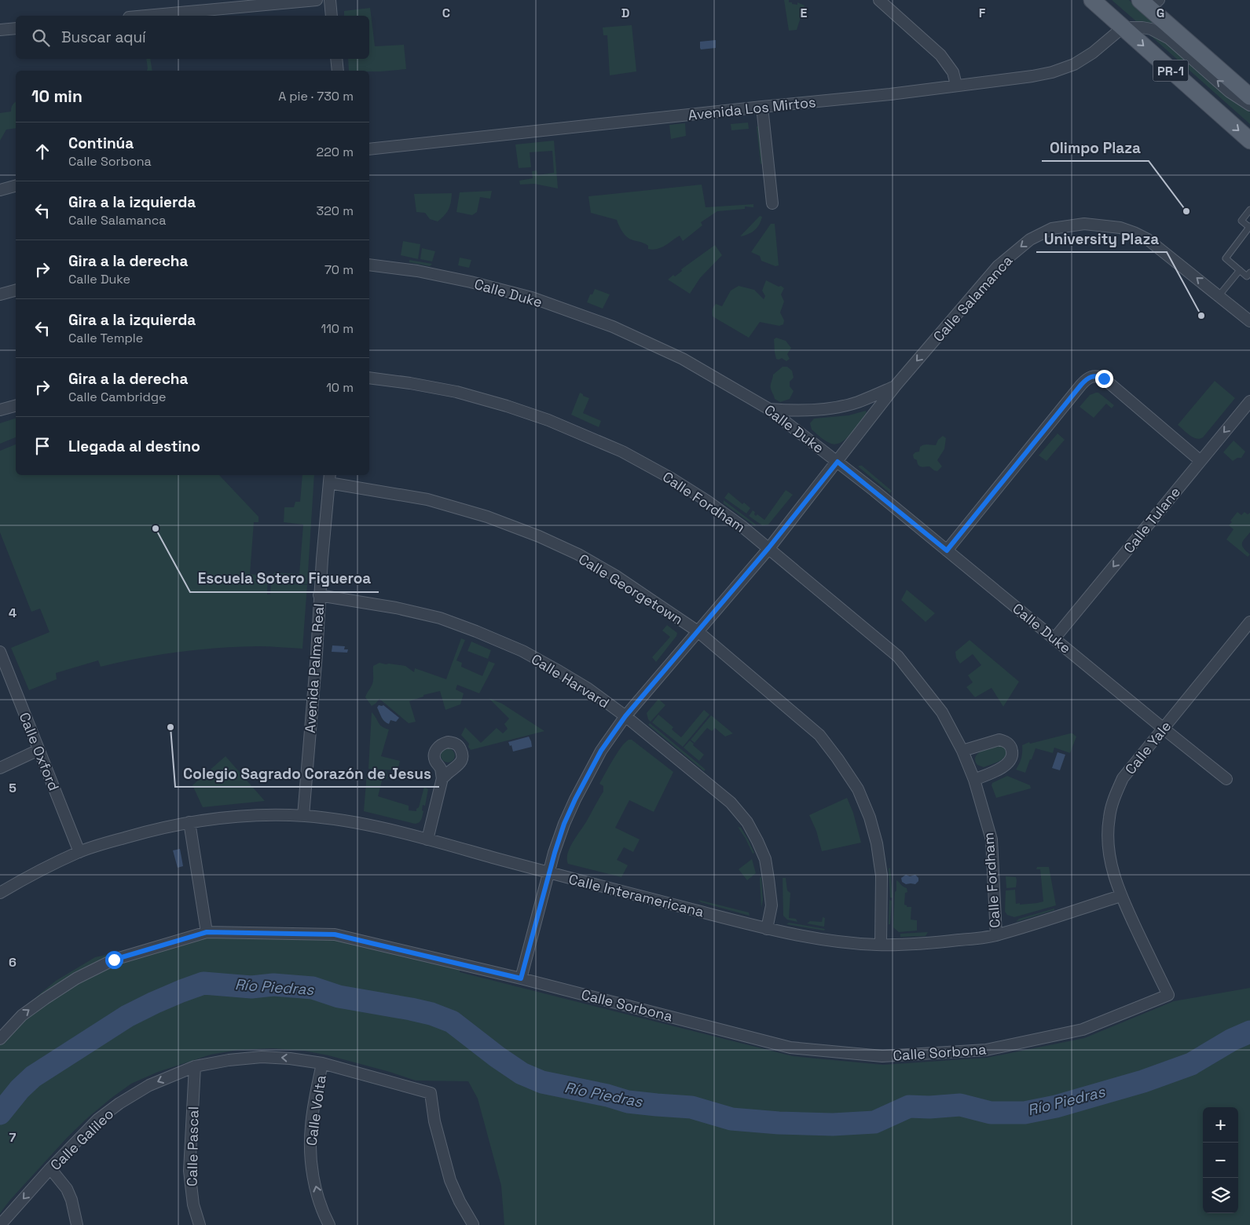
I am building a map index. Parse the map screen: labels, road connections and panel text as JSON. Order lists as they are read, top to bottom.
{
  "streets": {
    "main road": ["PR-1"],
    "street": [
      "Avenida Los Mirtos",
      "Calle Duke",
      "Calle Salamanca",
      "Calle Fordham",
      "Calle Tulane",
      "Calle Georgetown",
      "Avenida Palma Real",
      "Calle Harvard",
      "Calle Yale",
      "Calle Oxford",
      "Calle Interamericana",
      "Calle Sorbona",
      "Calle Volta",
      "Calle Galileo",
      "Calle Pascal"
    ]
  },
  "crossings": [
    ["PR-1", "Avenida Los Mirtos"],
    ["Calle Duke", "Calle Salamanca"],
    ["Calle Duke", "Calle Tulane"],
    ["Calle Duke", "Calle Yale"],
    ["Calle Salamanca", "Calle Fordham"],
    ["Calle Salamanca", "Calle Georgetown"],
    ["Calle Salamanca", "Calle Harvard"],
    ["Calle Salamanca", "Calle Interamericana"],
    ["Calle Salamanca", "Calle Sorbona"],
    ["Calle Fordham", "Calle Interamericana"],
    ["Calle Georgetown", "Avenida Palma Real"],
    ["Calle Georgetown", "Calle Interamericana"],
    ["Avenida Palma Real", "Calle Harvard"],
    ["Avenida Palma Real", "Calle Interamericana"],
    ["Calle Harvard", "Calle Interamericana"],
    ["Calle Yale", "Calle Interamericana"],
    ["Calle Yale", "Calle Sorbona"],
    ["Calle Oxford", "Calle Interamericana"],
    ["Calle Interamericana", "Calle Sorbona"],
    ["Calle Volta", "Calle Galileo"],
    ["Calle Galileo", "Calle Pascal"]
  ],
  "one_way": ["Calle Tulane", "Calle Volta", "Calle Galileo"],
  "water": ["Río Piedras"],
  "places": [
    "Olimpo Plaza",
    "University Plaza",
    "Escuela Sotero Figueroa",
    "Colegio Sagrado Corazón de Jesus"
  ],
  "page": {
    "search": "Buscar aquí",
    "heading": ["10 min", "A pie · 730 m"],
    "list": [
      ["Continúa", "Calle Sorbona", "220 m"],
      ["Gira a la izquierda", "Calle Salamanca", "320 m"],
      ["Gira a la derecha", "Calle Duke", "70 m"],
      ["Gira a la izquierda", "Calle Temple", "110 m"],
      ["Gira a la derecha", "Calle Cambridge", "10 m"],
      "Llegada al destino"
    ],
    "map_buttons": ["+", "−"]
  },
  "grid": {
    "columns": [
      "C",
      "D",
      "E",
      "F",
      "G"
    ],
    "rows": [
      "4",
      "5",
      "6",
      "7"
    ]
  }
}
